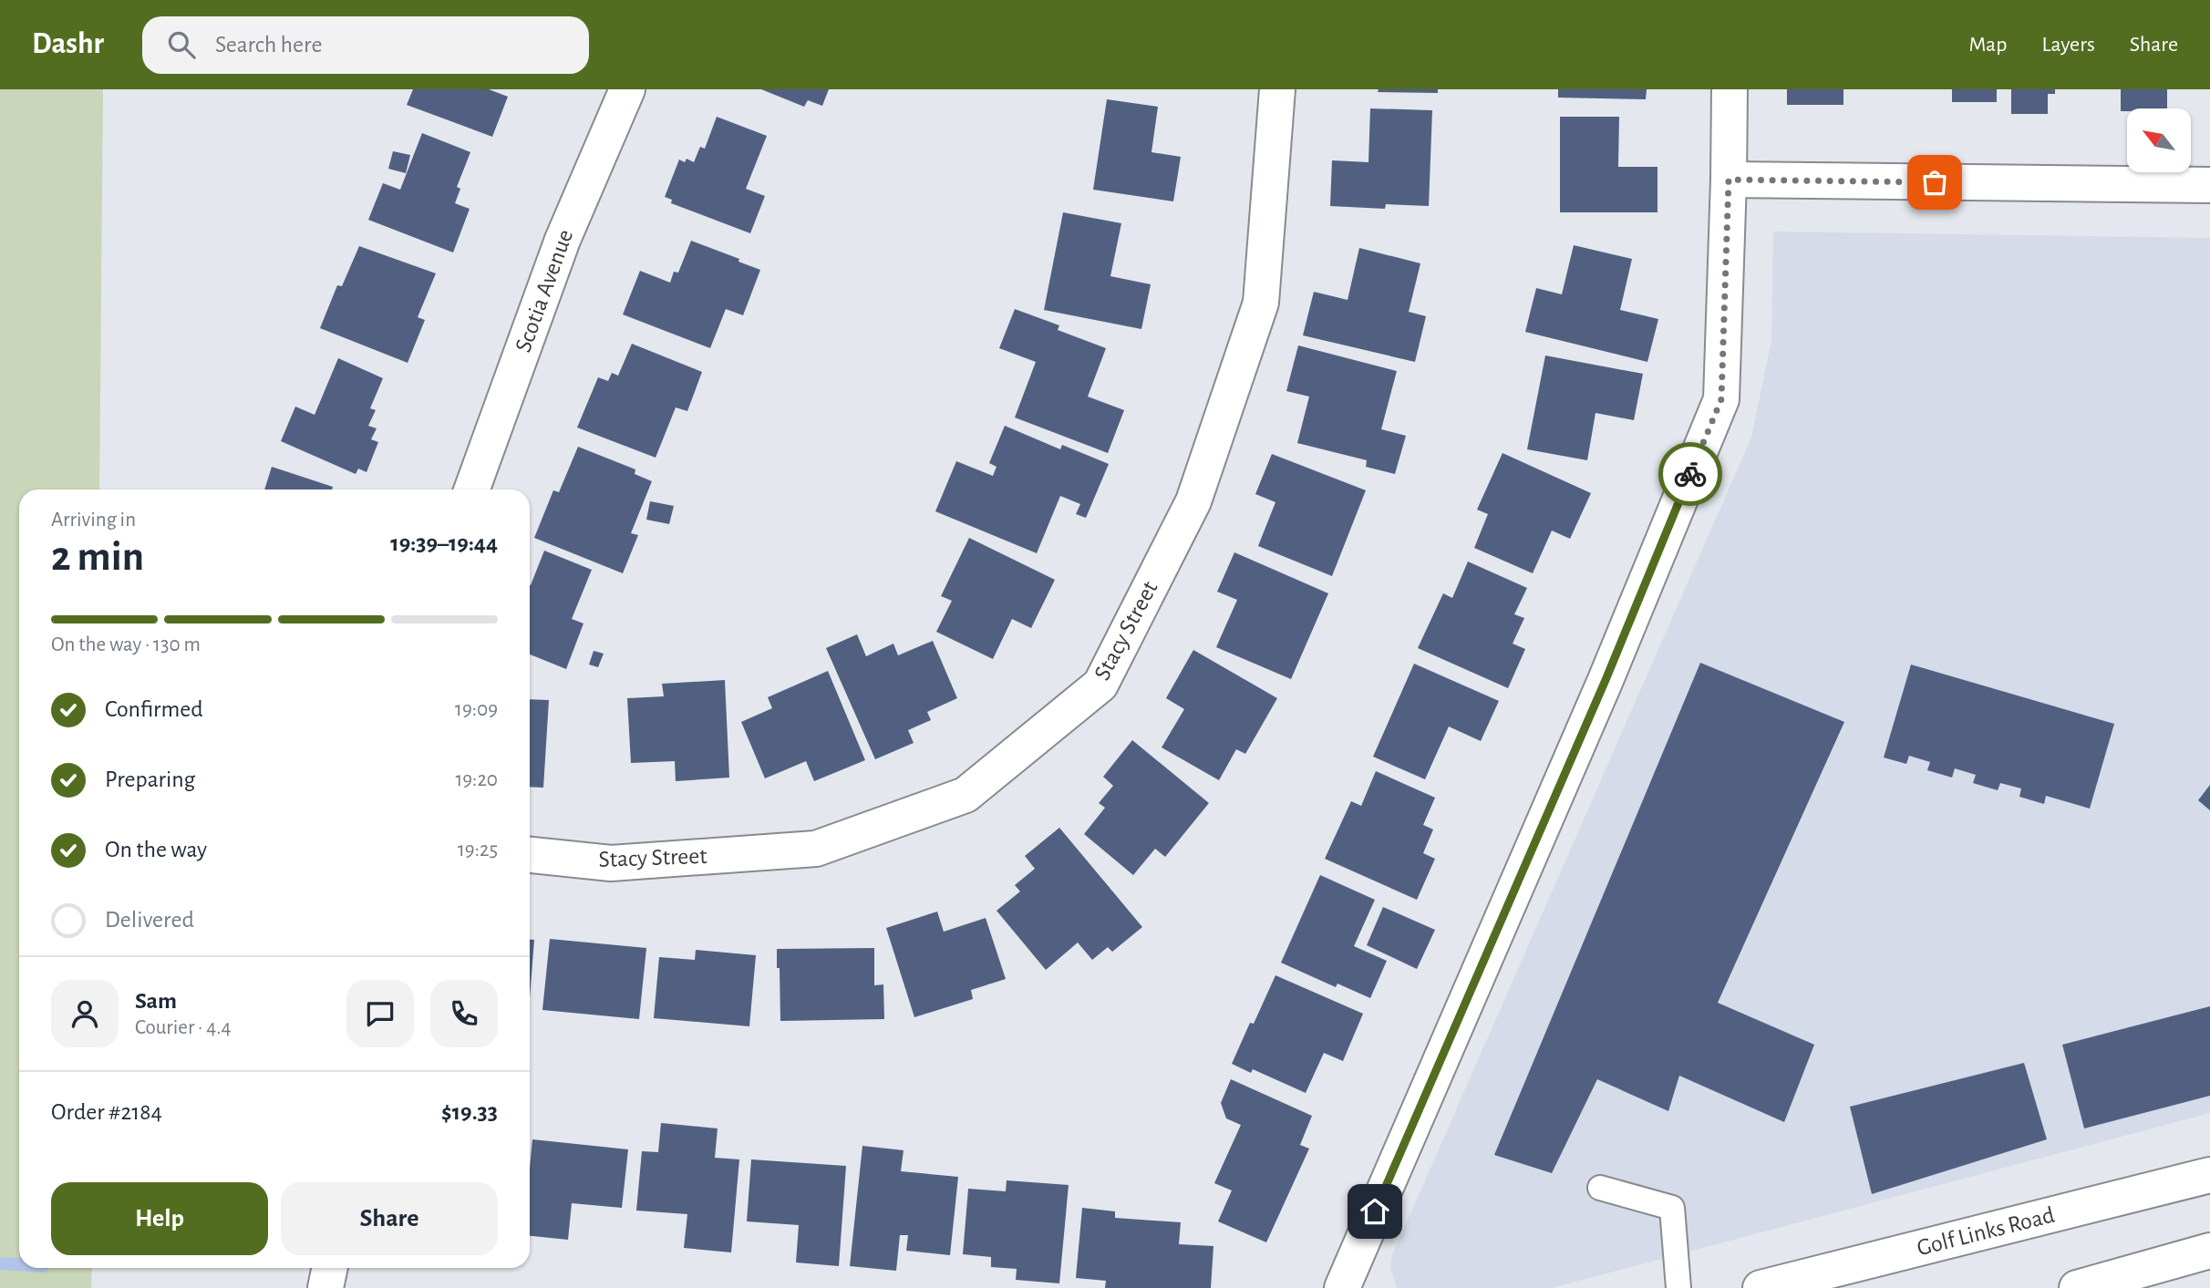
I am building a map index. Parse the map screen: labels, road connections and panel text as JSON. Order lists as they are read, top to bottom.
{
  "streets": {
    "street": ["Scotia Avenue", "Stacy Street", "Golf Links Road"]
  },
  "north": "top left",
  "page": {
    "header": "Dashr",
    "search": "Search here",
    "nav": ["Map", "Layers", "Share"],
    "heading": ["2 min", "Arriving in", "19:39–19:44"],
    "panel": [
      "Sam",
      "Courier · 4.4",
      "Order #2184",
      "$19.33"
    ],
    "bar": "On the way · 130 m",
    "list": [
      ["Confirmed", "19:09"],
      ["Preparing", "19:20"],
      ["On the way", "19:25"],
      "Delivered"
    ],
    "buttons": ["Help", "Share"]
  }
}
